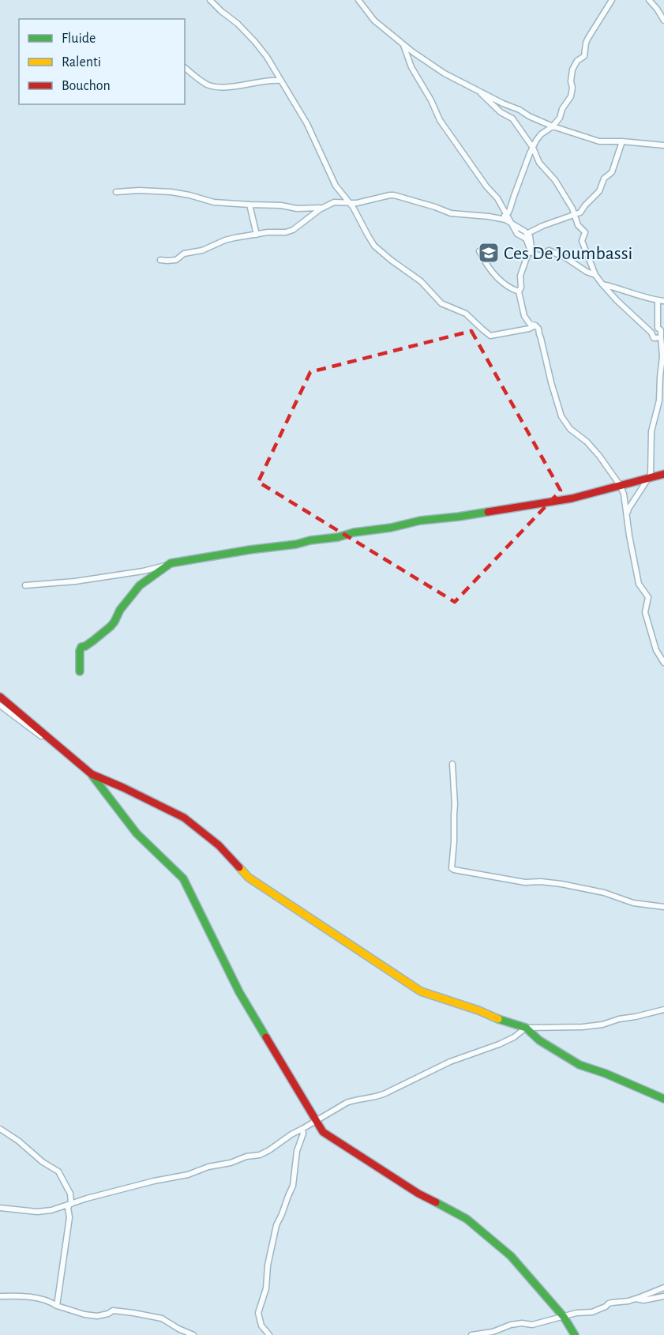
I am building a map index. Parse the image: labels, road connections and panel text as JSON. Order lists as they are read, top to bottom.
{
  "places": {
    "school or university": ["Ces De Joumbassi"]
  },
  "legend": ["Fluide", "Ralenti", "Bouchon"]
}
